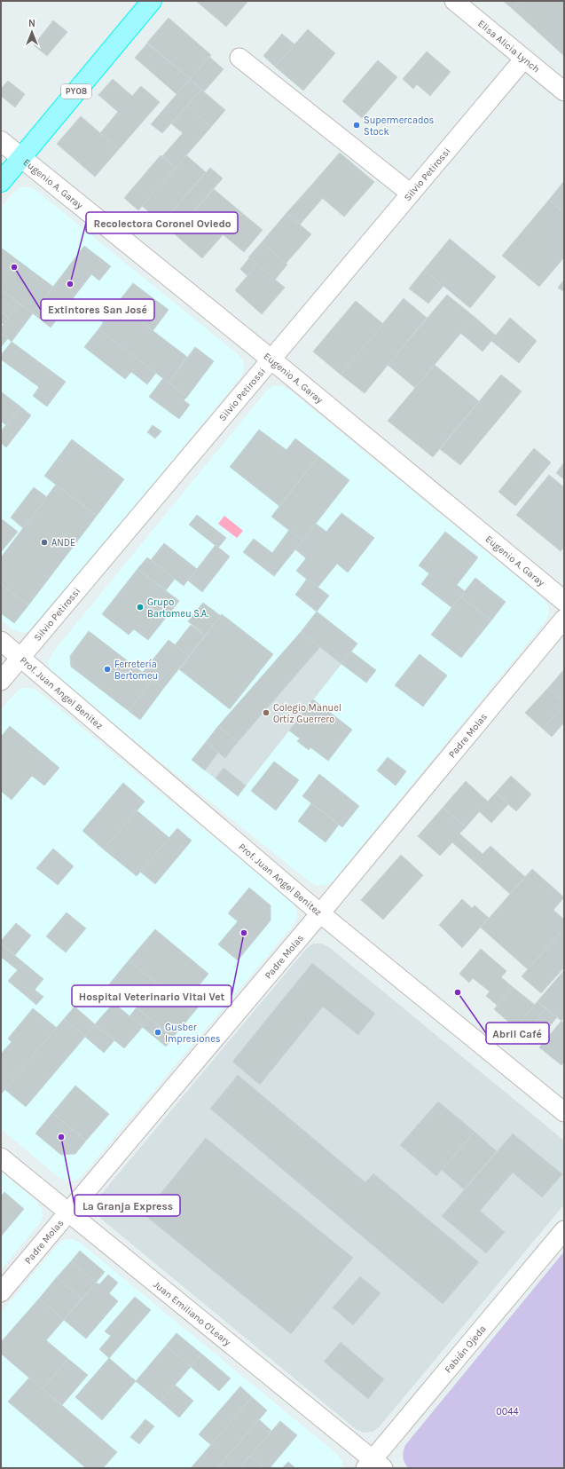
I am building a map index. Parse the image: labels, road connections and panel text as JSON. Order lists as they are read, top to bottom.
{
  "streets": {
    "highway": ["PY08"],
    "street": [
      "Elisa Alicia Lynch",
      "Silvio Petirossi",
      "Eugenio A. Garay",
      "Prof. Juan Angel Benitez",
      "Padre Molas",
      "Juan Emiliano O'Leary",
      "Fabián Ojeda"
    ]
  },
  "crossings": [
    ["Elisa Alicia Lynch", "Silvio Petirossi"],
    ["PY08", "Eugenio A. Garay"],
    ["Silvio Petirossi", "Eugenio A. Garay"],
    ["Silvio Petirossi", "Prof. Juan Angel Benitez"],
    ["Prof. Juan Angel Benitez", "Padre Molas"],
    ["Padre Molas", "Juan Emiliano O'Leary"],
    ["Juan Emiliano O'Leary", "Fabián Ojeda"]
  ],
  "parks": ["0044"],
  "places": [
    "Supermercados Stock",
    "Extintores San José",
    "Recolectora Coronel Oviedo",
    "ANDE",
    "Grupo Bartomeu S.A.",
    "Ferretería Bertomeu",
    "Colegio Manuel Ortíz Guerrero",
    "Hospital Veterinario Vital Vet",
    "Abril Café",
    "Gusber Impresiones",
    "La Granja Express"
  ],
  "north": "top"
}
